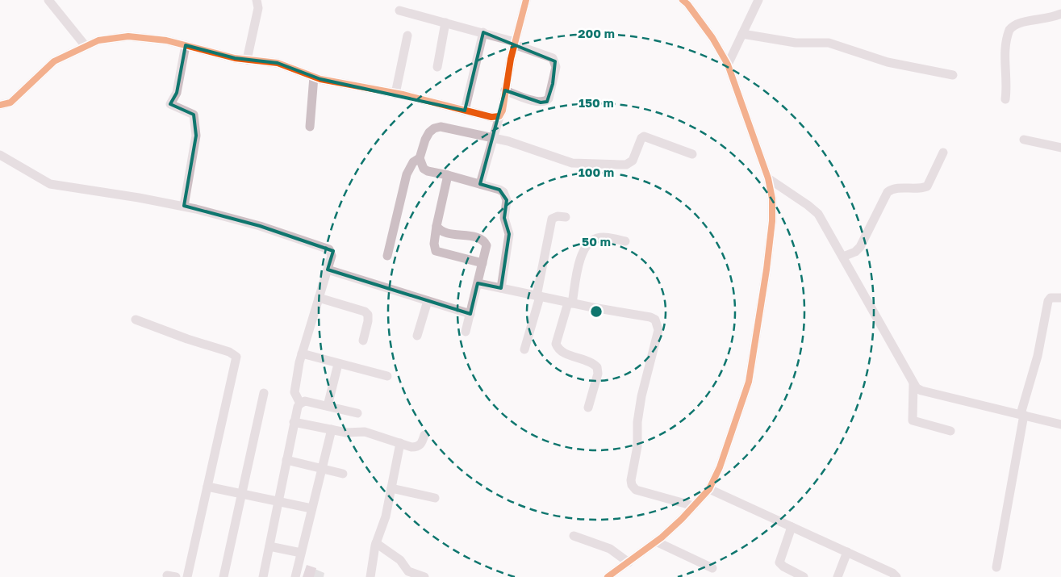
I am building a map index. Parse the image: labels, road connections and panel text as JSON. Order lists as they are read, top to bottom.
{
  "rings": [
    "200 m",
    "150 m",
    "100 m",
    "50 m"
  ]
}
